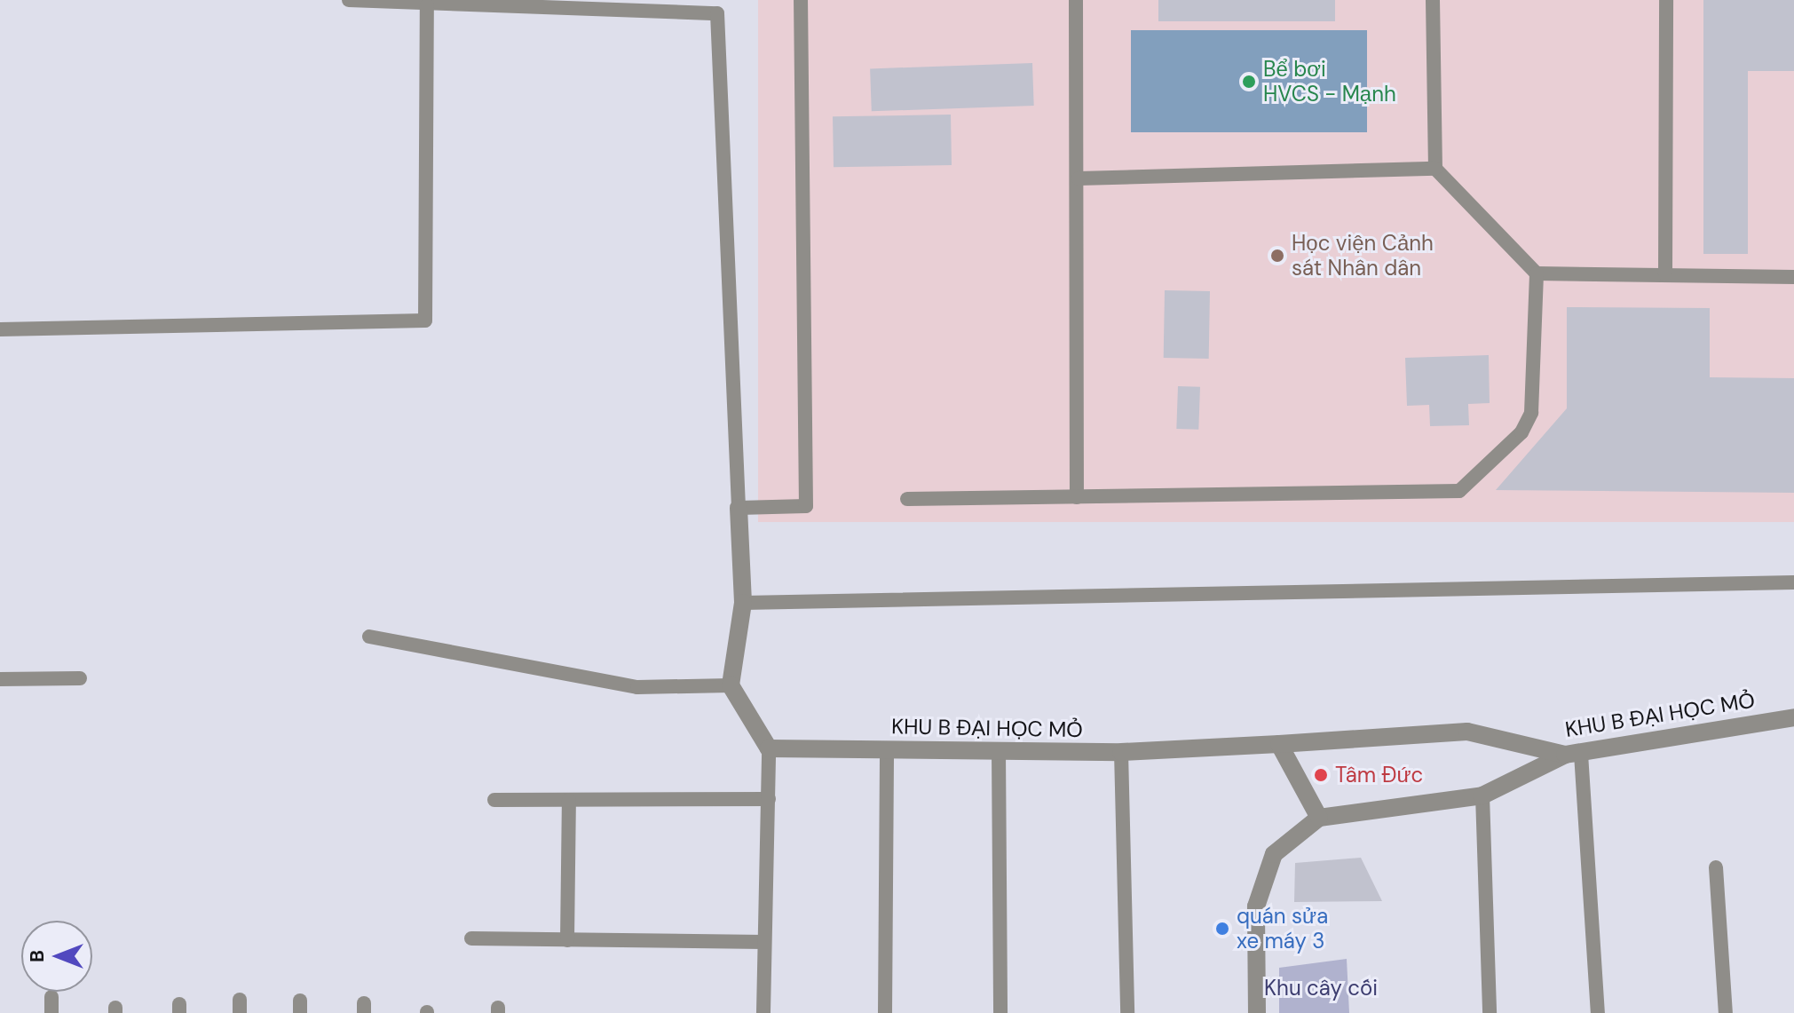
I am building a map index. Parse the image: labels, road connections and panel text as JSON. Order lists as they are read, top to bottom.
{
  "streets": {
    "street": ["KHU B ĐẠI HỌC MỎ"]
  },
  "parks": ["Khu cây cối"],
  "places": [
    "Bể bơi HVCS - Mạnh",
    "Học viện Cảnh sát Nhân dân",
    "Tâm Đức",
    "quán sửa xe máy 3"
  ],
  "north": "left"
}
